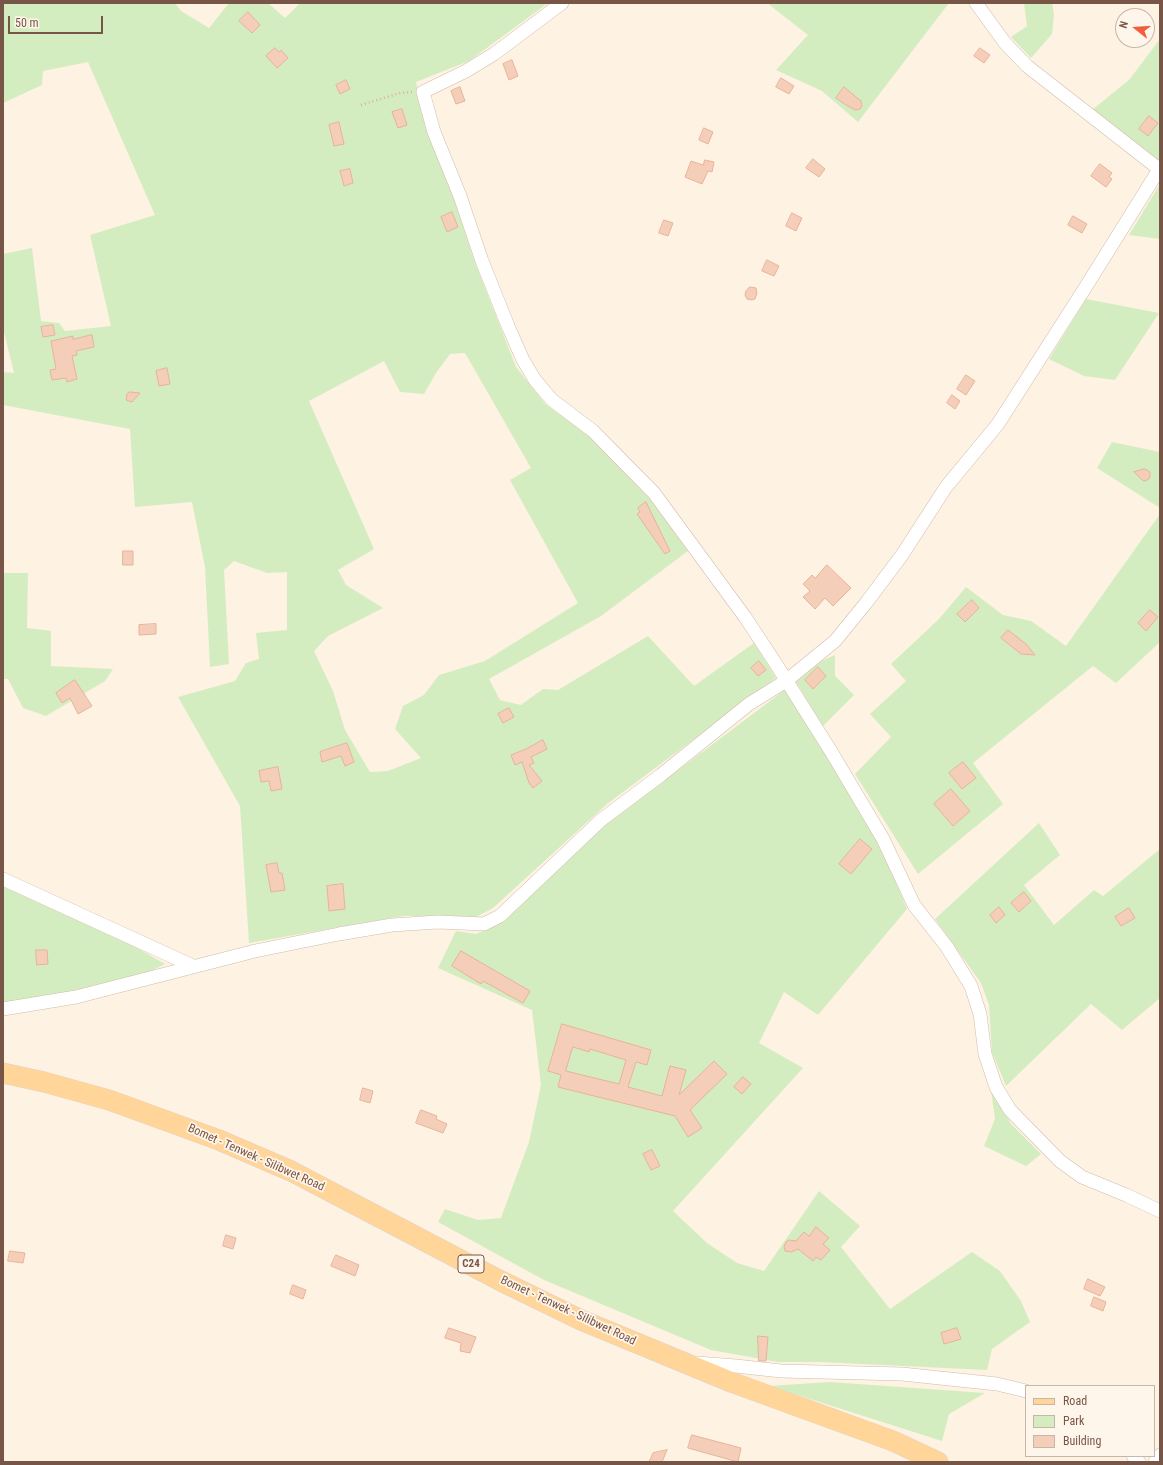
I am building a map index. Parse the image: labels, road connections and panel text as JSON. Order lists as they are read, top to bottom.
{
  "streets": {
    "main road": ["Bomet - Tenwek - Silibwet Road", "C24"]
  },
  "legend": ["Road", "Park", "Building"],
  "scale_bar": "50 m",
  "north": "left"
}
